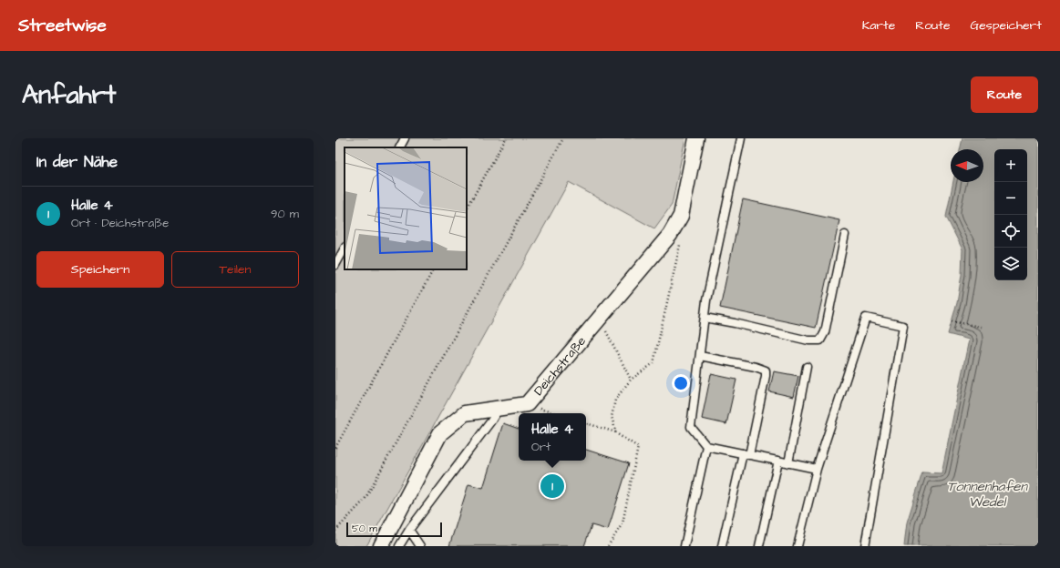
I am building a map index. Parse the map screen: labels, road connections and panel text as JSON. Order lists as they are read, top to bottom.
{
  "streets": {
    "street": ["Deichstraße"]
  },
  "water": ["Tonnenhafen Wedel"],
  "scale_bar": "50 m",
  "north": "left",
  "page": {
    "header": "Streetwise",
    "nav": ["Karte", "Route", "Gespeichert"],
    "buttons": [
      "Route",
      ["Speichern", "Teilen"]
    ],
    "title": "Anfahrt",
    "heading": "In der Nähe",
    "map_buttons": ["+", "−"],
    "list": [
      {
        "mark": "1",
        "name": "Halle 4",
        "note": "Ort · Deichstraße",
        "value": "90 m"
      }
    ],
    "popup": ["Halle 4", "Ort"],
    "pins": "1",
    "scale": "50 m"
  }
}
